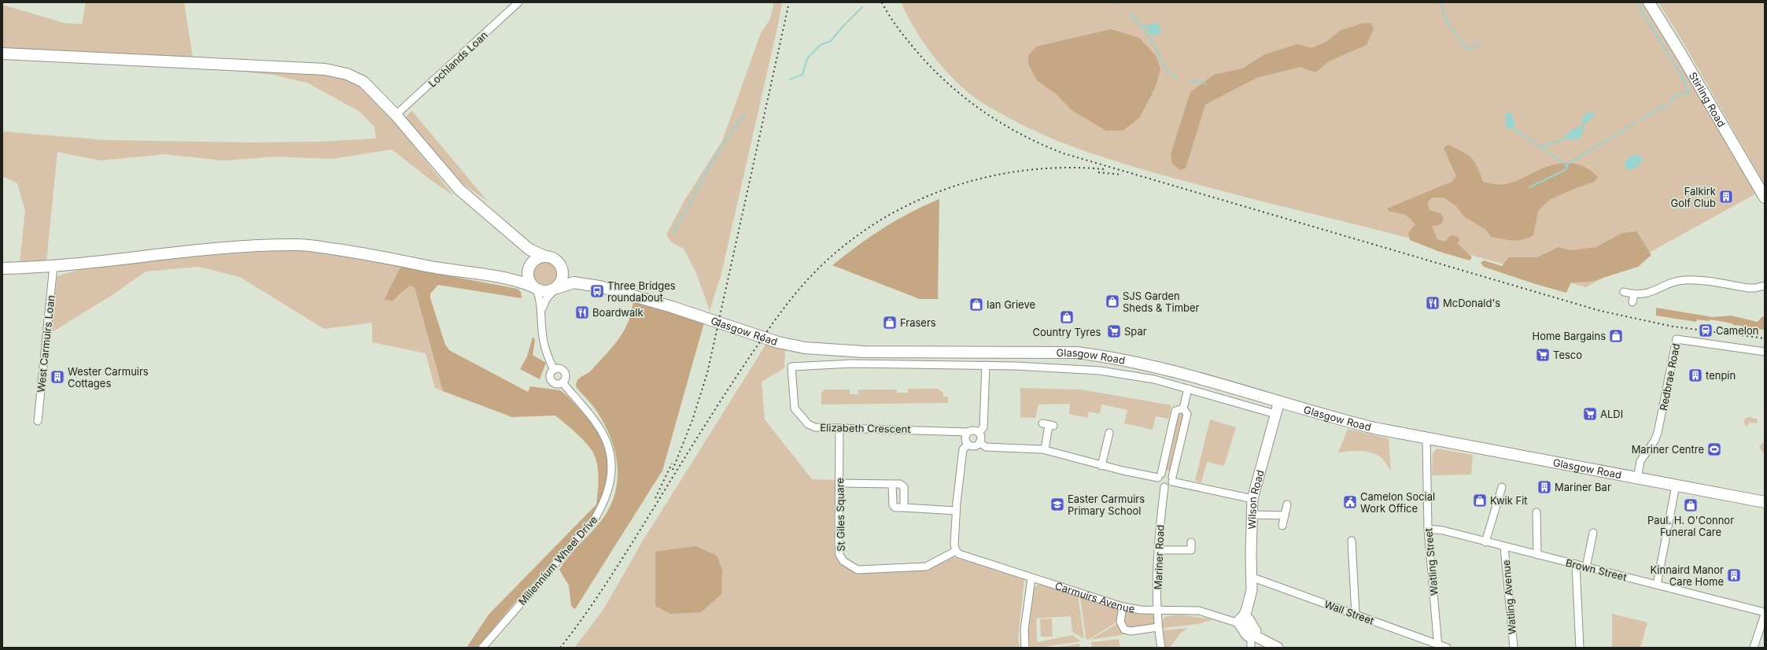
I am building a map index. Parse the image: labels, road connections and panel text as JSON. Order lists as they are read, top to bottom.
{
  "streets": {
    "main road": ["Stirling Road", "Glasgow Road"],
    "street": [
      "Lochlands Loan",
      "West Carmuirs Loan",
      "Redbrae Road",
      "Elizabeth Crescent",
      "Wilson Road",
      "St Giles Square",
      "Mariner Road",
      "Millennium Wheel Drive",
      "Watling Street",
      "Brown Street",
      "Carmuirs Avenue",
      "Watling Avenue",
      "Wall Street"
    ]
  },
  "crossings": [
    ["Glasgow Road", "Redbrae Road"],
    ["Glasgow Road", "Elizabeth Crescent"],
    ["Glasgow Road", "Wilson Road"],
    ["Glasgow Road", "Watling Street"],
    ["Elizabeth Crescent", "St Giles Square"],
    ["Wilson Road", "Carmuirs Avenue"],
    ["Wilson Road", "Wall Street"],
    ["St Giles Square", "Carmuirs Avenue"],
    ["Mariner Road", "Carmuirs Avenue"],
    ["Watling Street", "Brown Street"],
    ["Watling Street", "Wall Street"],
    ["Brown Street", "Watling Avenue"]
  ],
  "places": {
    "building": [
      "Falkirk Golf Club",
      "tenpin",
      "Wester Carmuirs Cottages",
      "Mariner Bar",
      "Kinnaird Manor Care Home"
    ],
    "bus stop": ["Three Bridges roundabout"],
    "shop": [
      "SJS Garden Sheds & Timber",
      "Ian Grieve",
      "Country Tyres",
      "Frasers",
      "Home Bargains",
      "Kwik Fit",
      "Paul. H. O'Connor Funeral Care"
    ],
    "restaurant": ["McDonald's", "Boardwalk"],
    "station": ["Camelon"],
    "supermarket": ["Spar", "Tesco", "ALDI"],
    "sports": ["Mariner Centre"],
    "public building": ["Camelon Social Work Office"],
    "school or university": ["Easter Carmuirs Primary School"]
  }
}
